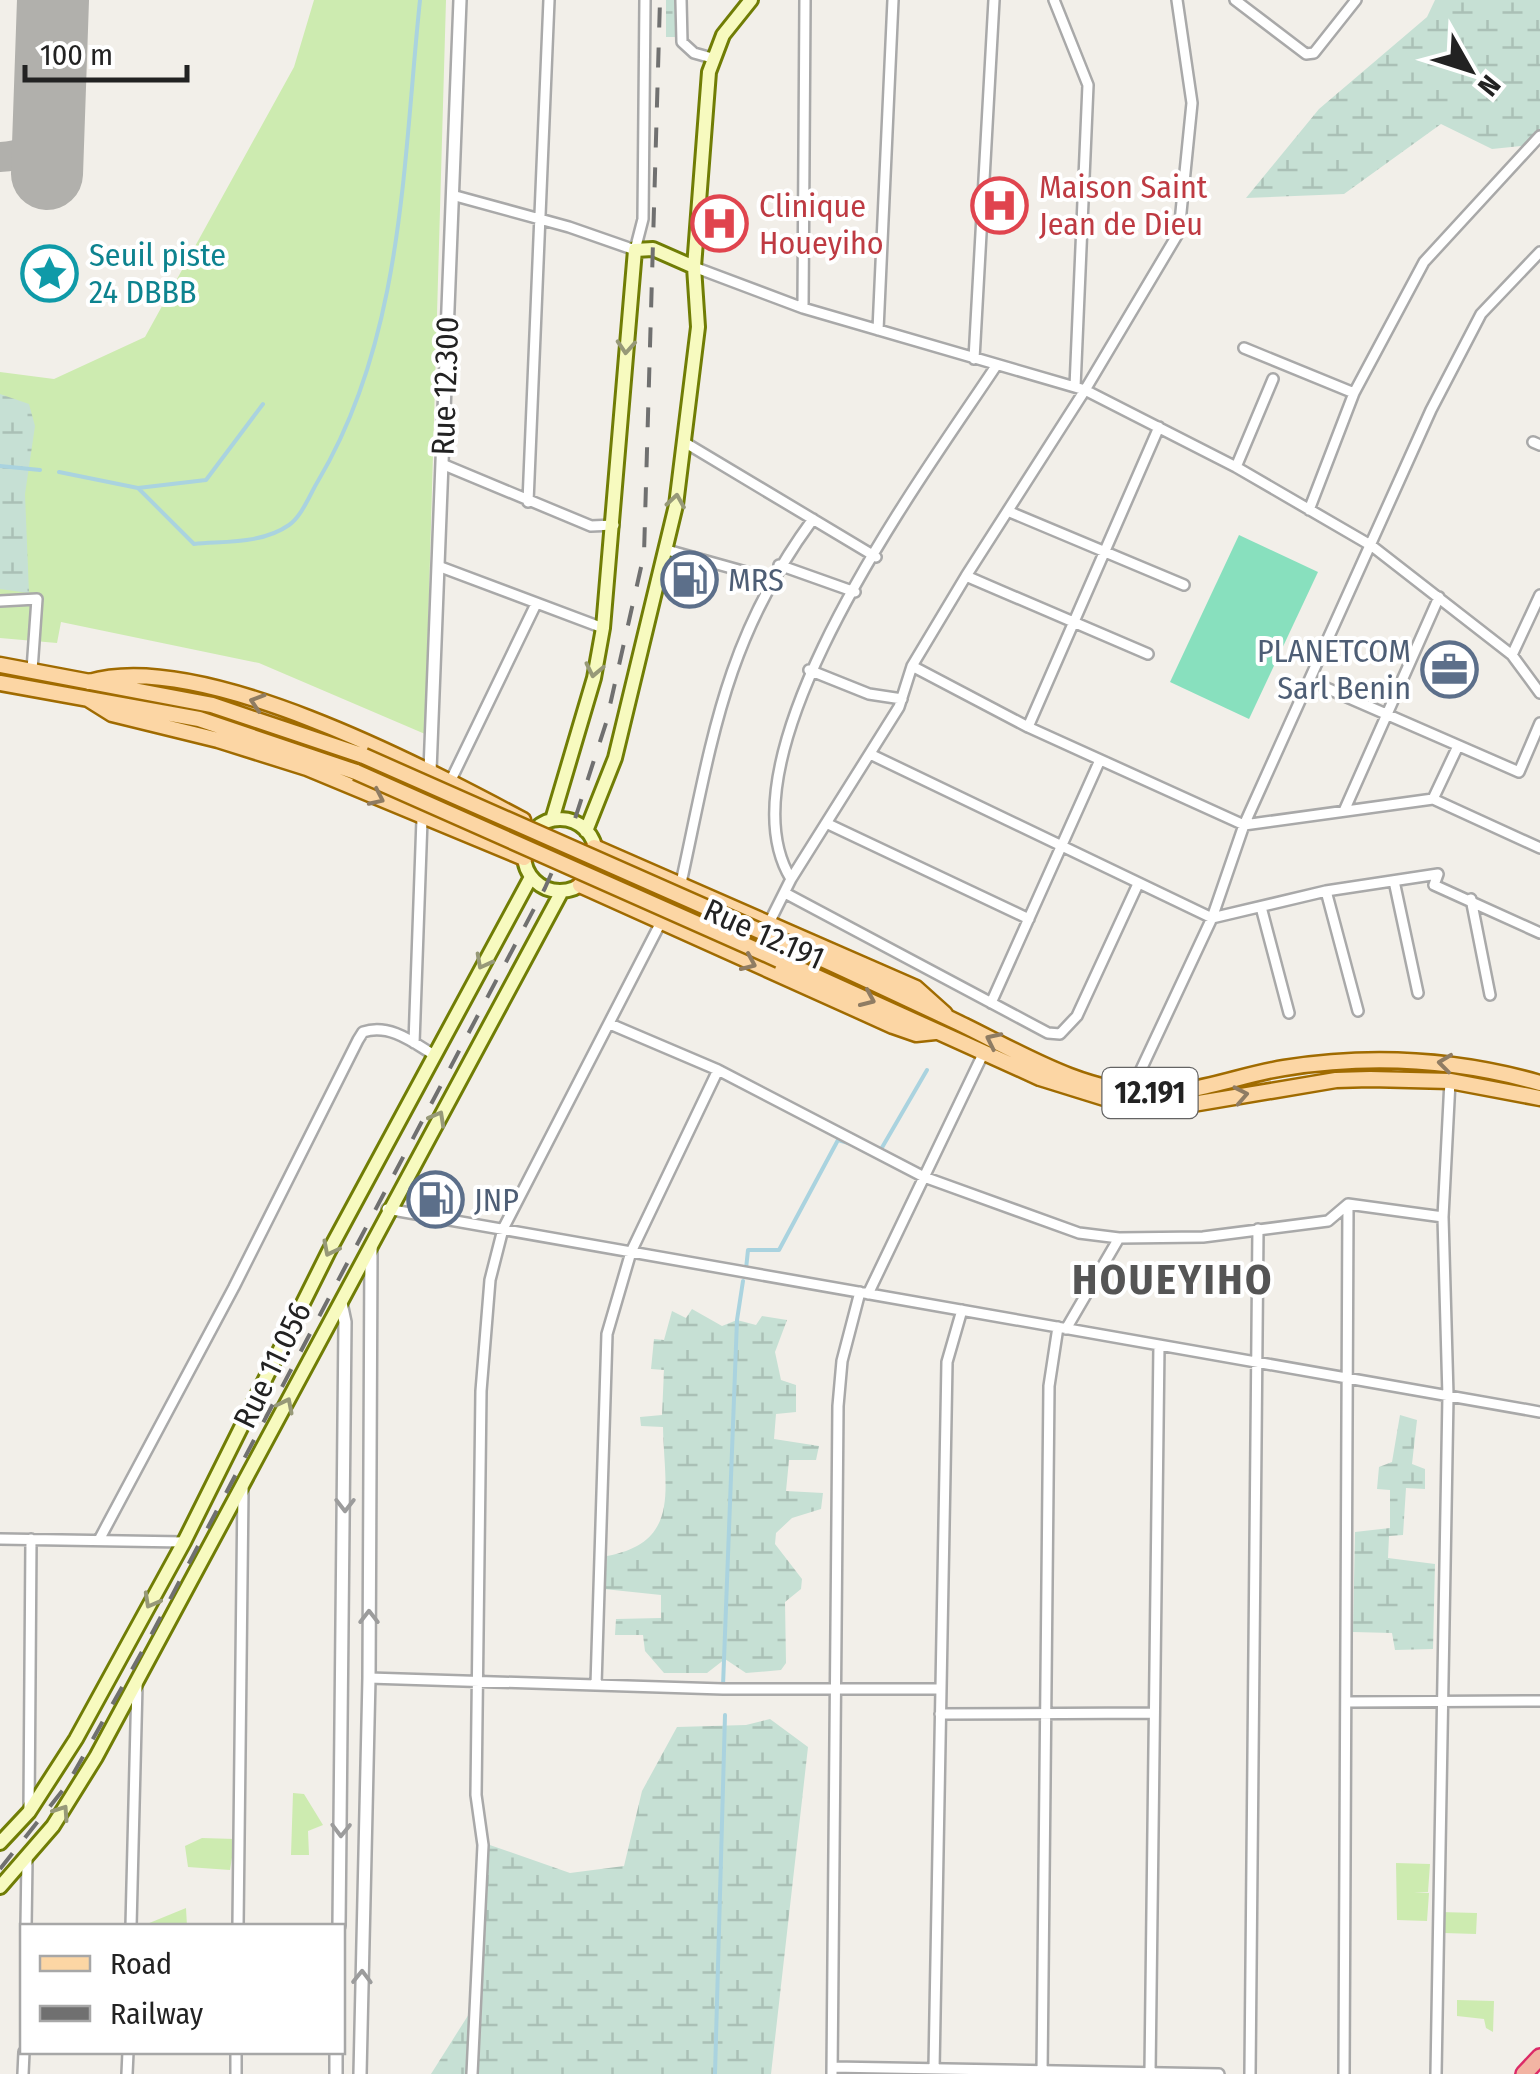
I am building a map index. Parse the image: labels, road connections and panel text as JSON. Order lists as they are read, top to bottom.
{
  "streets": {
    "main road": ["Rue 12.191", "12.191", "Rue 11.056"],
    "street": ["Rue 12.300"]
  },
  "districts": ["HOUEYIHO"],
  "places": {
    "hospital": ["Maison Saint Jean de Dieu", "Clinique Houeyiho"],
    "place": ["Seuil piste 24 DBBB"],
    "fuel station": ["MRS", "JNP"],
    "office": ["PLANETCOM Sarl Benin"]
  },
  "legend": ["Road", "Railway"],
  "scale_bar": "100 m",
  "north": "bottom right"
}
